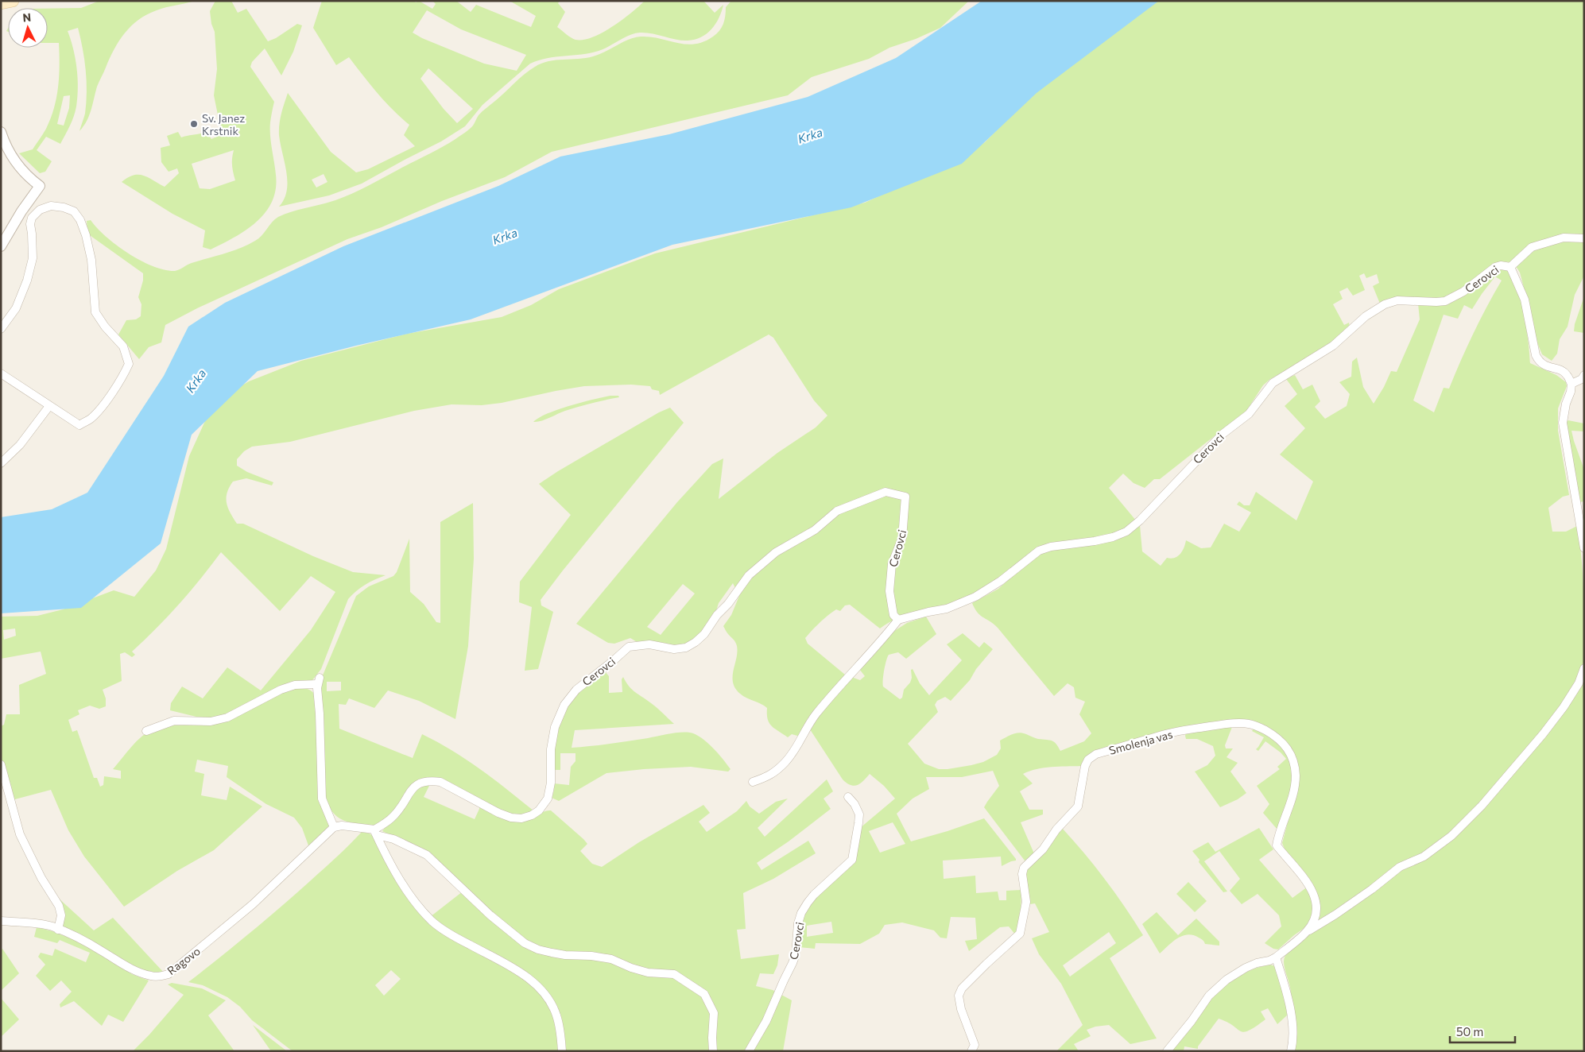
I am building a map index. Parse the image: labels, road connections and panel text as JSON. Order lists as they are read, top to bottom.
{
  "streets": {
    "street": ["Cerovci", "Smolenja vas", "Ragovo"]
  },
  "water": ["Krka"],
  "places": ["Sv. Janez Krstnik"],
  "scale_bar": "50 m",
  "north": "top"
}
